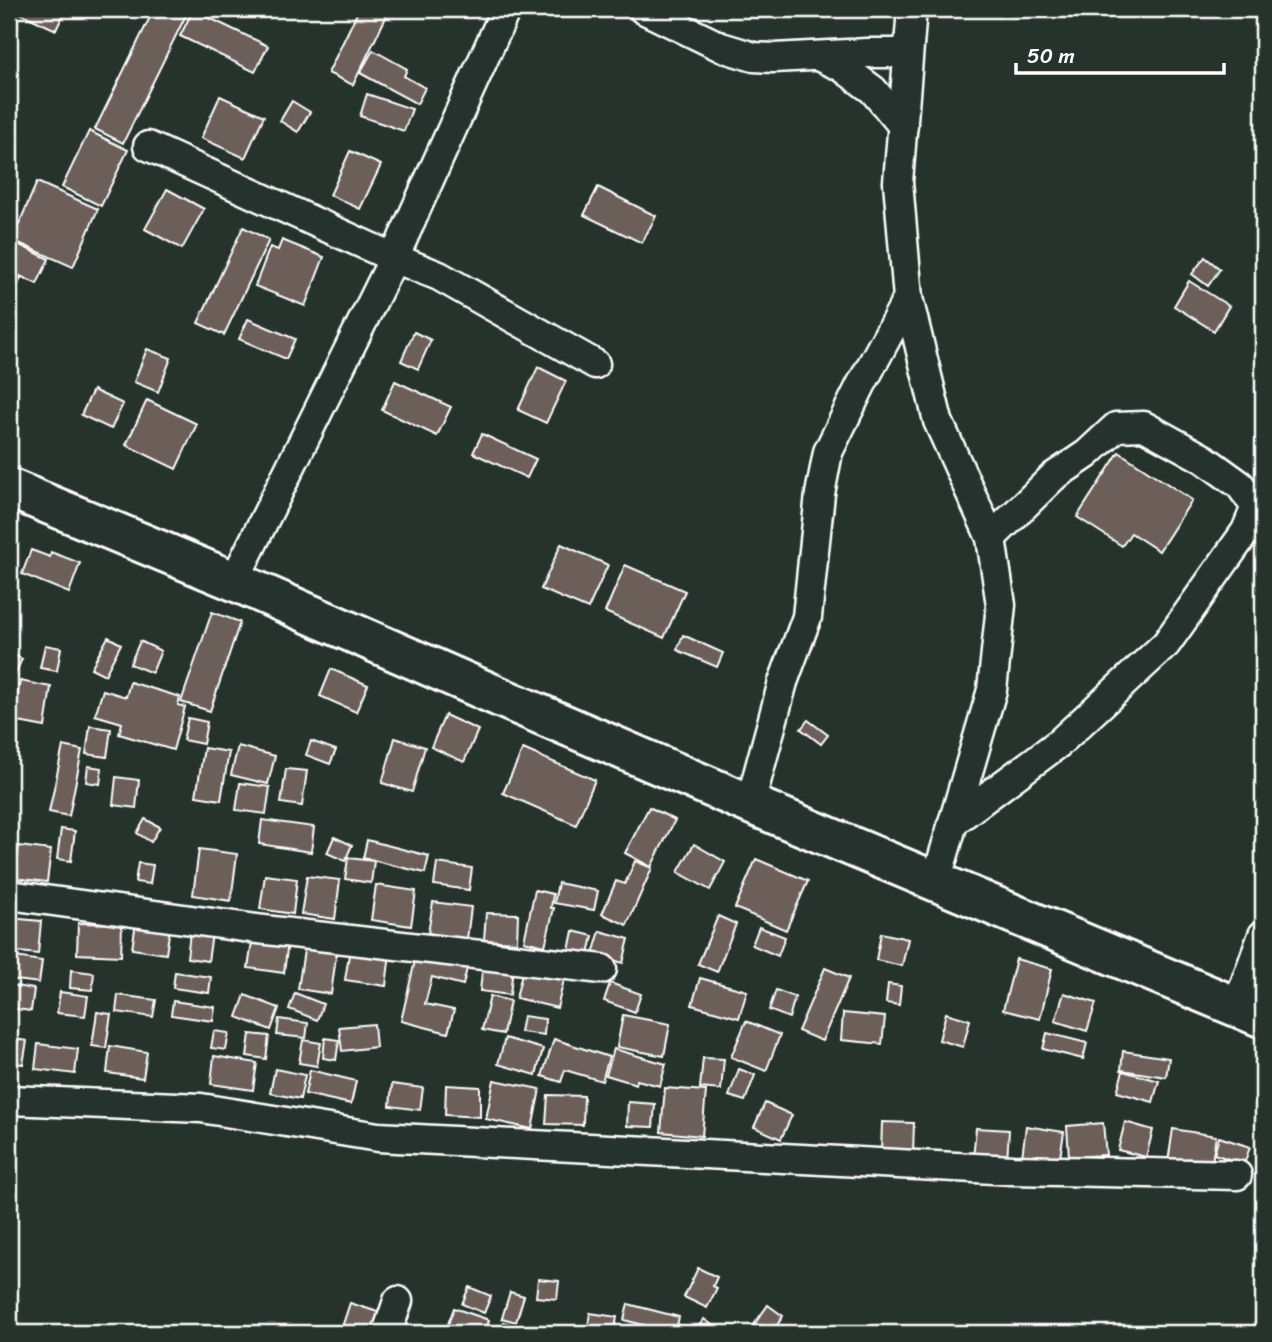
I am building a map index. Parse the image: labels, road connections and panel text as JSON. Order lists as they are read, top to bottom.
{
  "scale_bar": "50 m"
}
